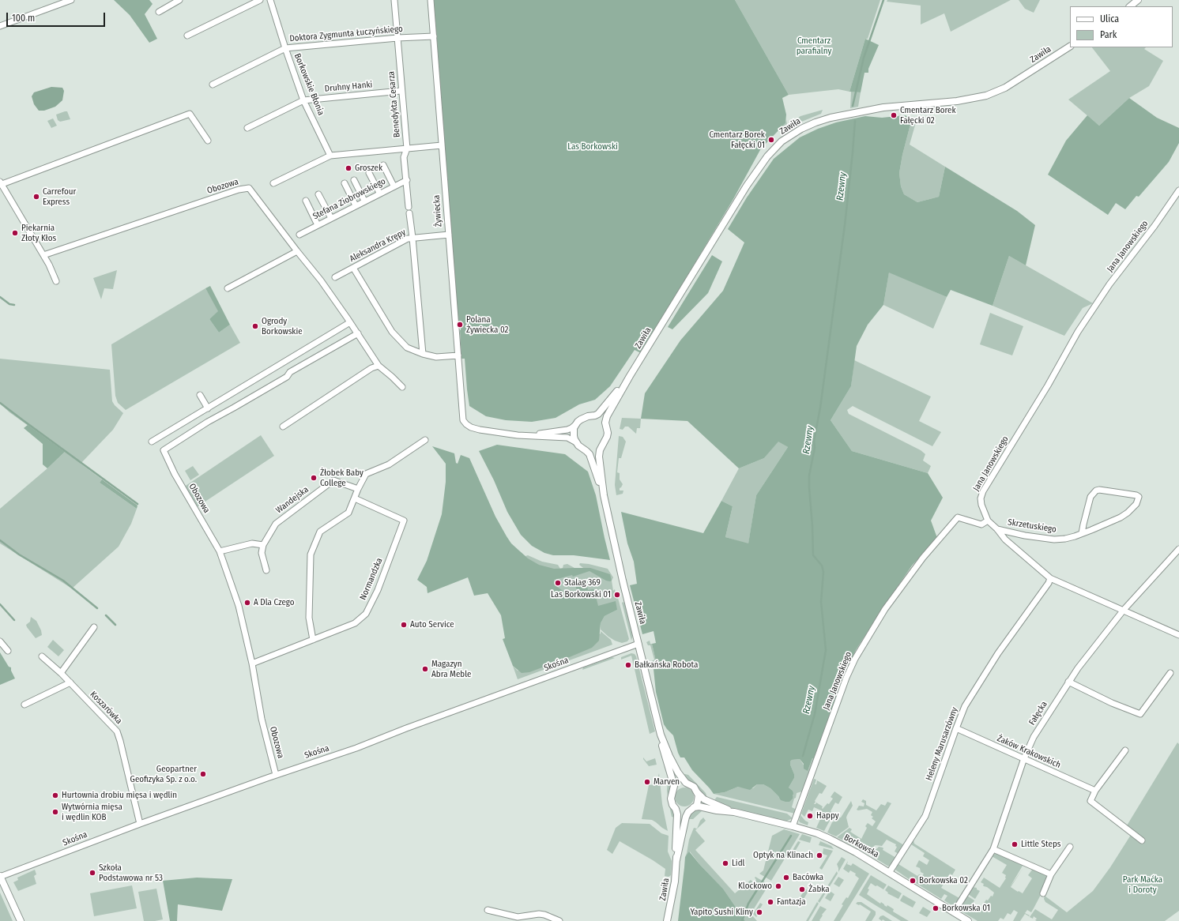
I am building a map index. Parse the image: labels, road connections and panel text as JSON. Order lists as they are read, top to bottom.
{
  "streets": {
    "street": [
      "Doktora Zygmunta Łuczyńskiego",
      "Zawiła",
      "Borkowskie Błonia",
      "Druhny Hanki",
      "Benedykta Cesarza",
      "Obozowa",
      "Stefana Ziobrowskiego",
      "Żywiecka",
      "Aleksandra Krępy",
      "Jana Janowskiego",
      "Wandejska",
      "Skrzetuskiego",
      "Normandzka",
      "Skośna",
      "Koszarówka",
      "Fałęcka",
      "Heleny Marusarzówny",
      "Żaków Krakowskich",
      "Borkowska"
    ]
  },
  "crossings": [
    ["Doktora Zygmunta Łuczyńskiego", "Borkowskie Błonia"],
    ["Doktora Zygmunta Łuczyńskiego", "Benedykta Cesarza"],
    ["Doktora Zygmunta Łuczyńskiego", "Żywiecka"],
    ["Zawiła", "Skośna"],
    ["Zawiła", "Borkowska"],
    ["Borkowskie Błonia", "Druhny Hanki"],
    ["Druhny Hanki", "Benedykta Cesarza"],
    ["Benedykta Cesarza", "Stefana Ziobrowskiego"],
    ["Obozowa", "Normandzka"],
    ["Obozowa", "Skośna"],
    ["Żywiecka", "Aleksandra Krępy"],
    ["Jana Janowskiego", "Borkowska"],
    ["Skośna", "Koszarówka"],
    ["Fałęcka", "Żaków Krakowskich"],
    ["Fałęcka", "Borkowska"],
    ["Heleny Marusarzówny", "Żaków Krakowskich"],
    ["Heleny Marusarzówny", "Borkowska"]
  ],
  "water": ["Rzewny"],
  "parks": ["Cmentarz parafialny", "Las Borkowski", "Park Maćka i Doroty"],
  "places": [
    "Cmentarz Borek Fałęcki 02",
    "Cmentarz Borek Fałęcki 01",
    "Groszek",
    "Carrefour Express",
    "Piekarnia Złoty Kłos",
    "Polana Żywiecka 02",
    "Ogrody Borkowskie",
    "Żłobek Baby College",
    "Stalag 369",
    "Las Borkowski 01",
    "A Dla Czego",
    "Auto Service",
    "Bałkańska Robota",
    "Magazyn Abra Meble",
    "Geopartner Geofizyka Sp. z o.o.",
    "Marven",
    "Hurtownia drobiu mięsa i wędlin",
    "Wytwórnia mięsa i wędlin KOB",
    "Happy",
    "Little Steps",
    "Optyk na Klinach",
    "Lidl",
    "Szkoła Podstawowa nr 53",
    "Bacówka",
    "Borkowska 02",
    "Klockowo",
    "Żabka",
    "Fantazja",
    "Borkowska 01",
    "Yapito Sushi Kliny"
  ],
  "legend": ["Ulica", "Park"],
  "scale_bar": "100 m"
}
